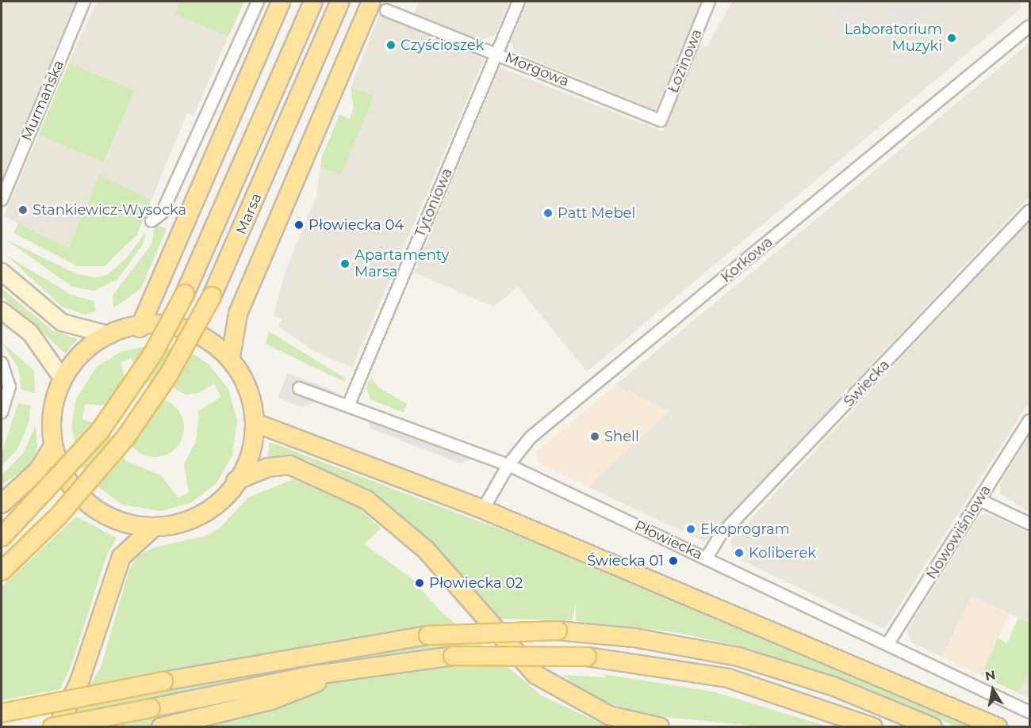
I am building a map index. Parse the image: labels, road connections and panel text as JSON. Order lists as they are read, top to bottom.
{
  "streets": {
    "main road": ["Marsa"],
    "street": [
      "Łozinowa",
      "Morgowa",
      "Murmańska",
      "Tytoniowa",
      "Korkowa",
      "Świecka",
      "Nowowiśniowa",
      "Płowiecka"
    ]
  },
  "crossings": [
    ["Łozinowa", "Morgowa"],
    ["Morgowa", "Tytoniowa"],
    ["Morgowa", "Marsa"],
    ["Tytoniowa", "Płowiecka"],
    ["Korkowa", "Płowiecka"],
    ["Świecka", "Płowiecka"],
    ["Nowowiśniowa", "Płowiecka"]
  ],
  "places": [
    "Laboratorium Muzyki",
    "Czyścioszek",
    "Stankiewicz-Wysocka",
    "Patt Mebel",
    "Płowiecka 04",
    "Apartamenty Marsa",
    "Shell",
    "Ekoprogram",
    "Koliberek",
    "Świecka 01",
    "Płowiecka 02"
  ],
  "north": "top"
}
